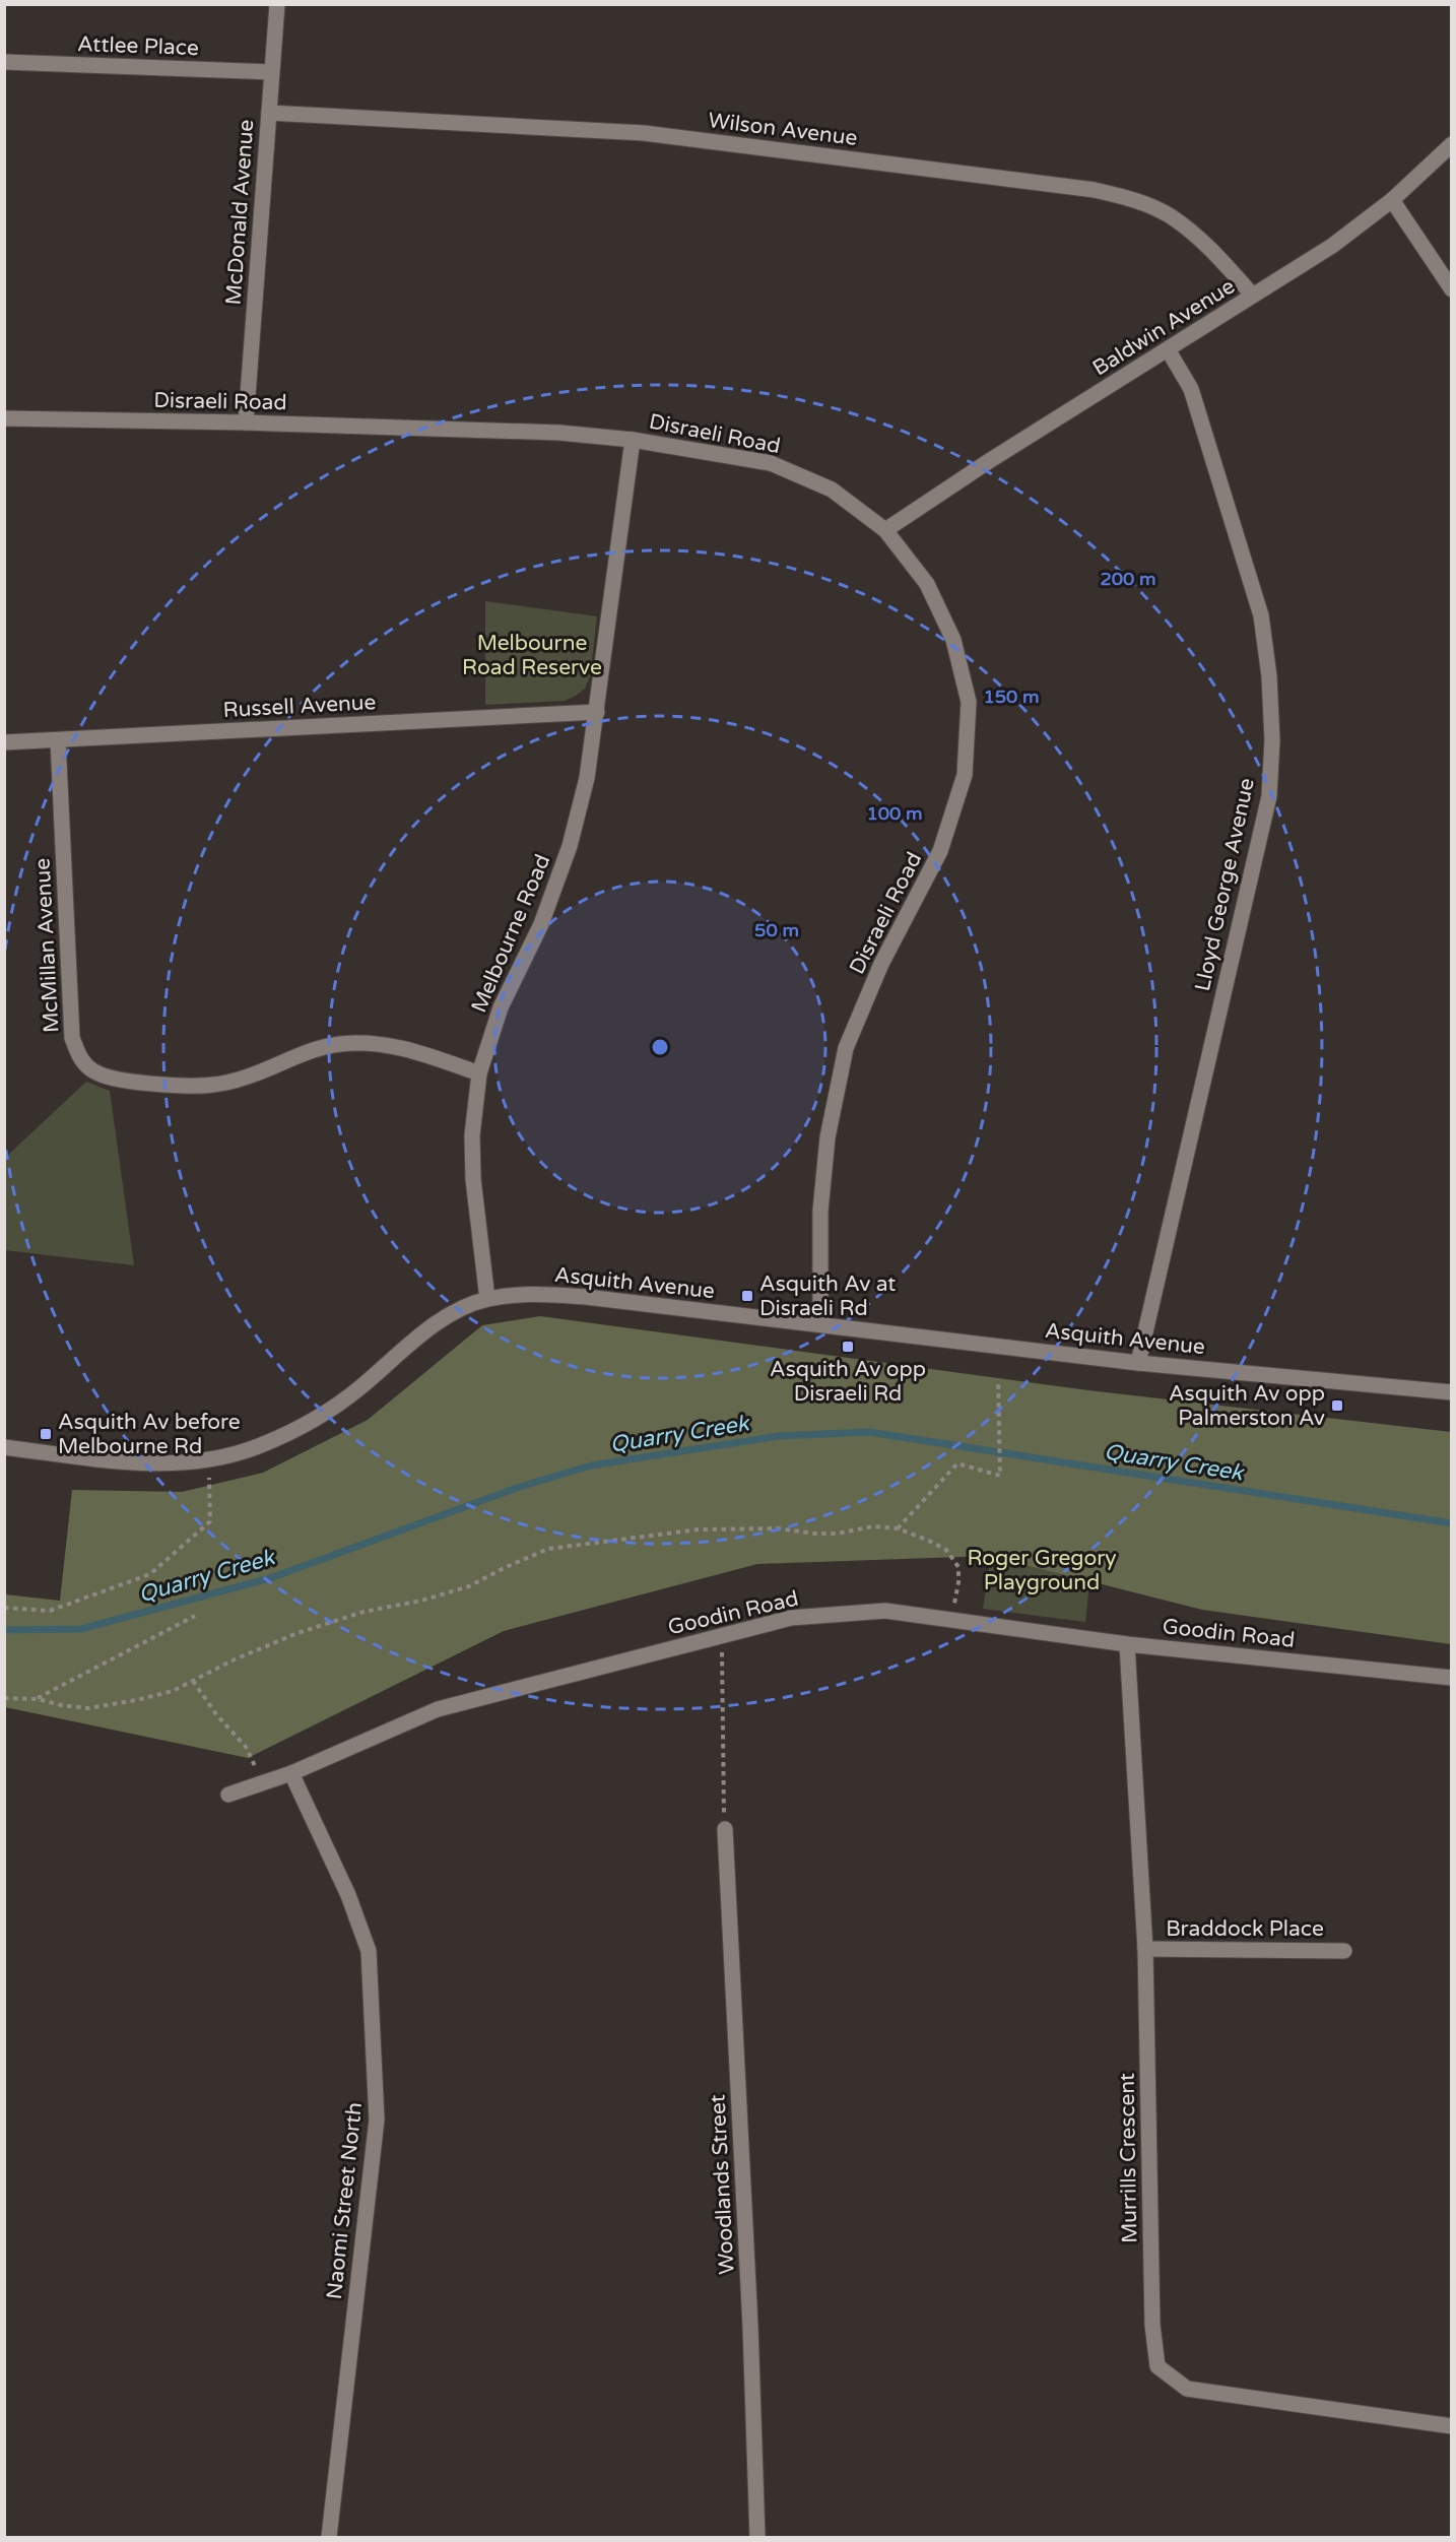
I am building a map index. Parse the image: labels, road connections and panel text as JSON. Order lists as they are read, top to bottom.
{
  "streets": {
    "street": [
      "Attlee Place",
      "Wilson Avenue",
      "McDonald Avenue",
      "Baldwin Avenue",
      "Disraeli Road",
      "Russell Avenue",
      "Lloyd George Avenue",
      "Melbourne Road",
      "McMillan Avenue",
      "Asquith Avenue",
      "Goodin Road",
      "Braddock Place",
      "Murrills Crescent",
      "Woodlands Street",
      "Naomi Street North"
    ]
  },
  "crossings": [
    ["Attlee Place", "McDonald Avenue"],
    ["Wilson Avenue", "McDonald Avenue"],
    ["Wilson Avenue", "Baldwin Avenue"],
    ["McDonald Avenue", "Disraeli Road"],
    ["Baldwin Avenue", "Disraeli Road"],
    ["Baldwin Avenue", "Lloyd George Avenue"],
    ["Disraeli Road", "Melbourne Road"],
    ["Disraeli Road", "Asquith Avenue"],
    ["Russell Avenue", "Melbourne Road"],
    ["Russell Avenue", "McMillan Avenue"],
    ["Lloyd George Avenue", "Asquith Avenue"],
    ["Melbourne Road", "McMillan Avenue"],
    ["Melbourne Road", "Asquith Avenue"],
    ["Goodin Road", "Murrills Crescent"],
    ["Goodin Road", "Naomi Street North"],
    ["Braddock Place", "Murrills Crescent"]
  ],
  "water": ["Quarry Creek"],
  "parks": ["Melbourne Road Reserve", "Roger Gregory Playground"],
  "places": {
    "transit": [
      "Asquith Av at Disraeli Rd",
      "Asquith Av opp Disraeli Rd",
      "Asquith Av opp Palmerston Av",
      "Asquith Av before Melbourne Rd"
    ]
  },
  "rings": [
    "200 m",
    "150 m",
    "100 m",
    "50 m"
  ]
}
